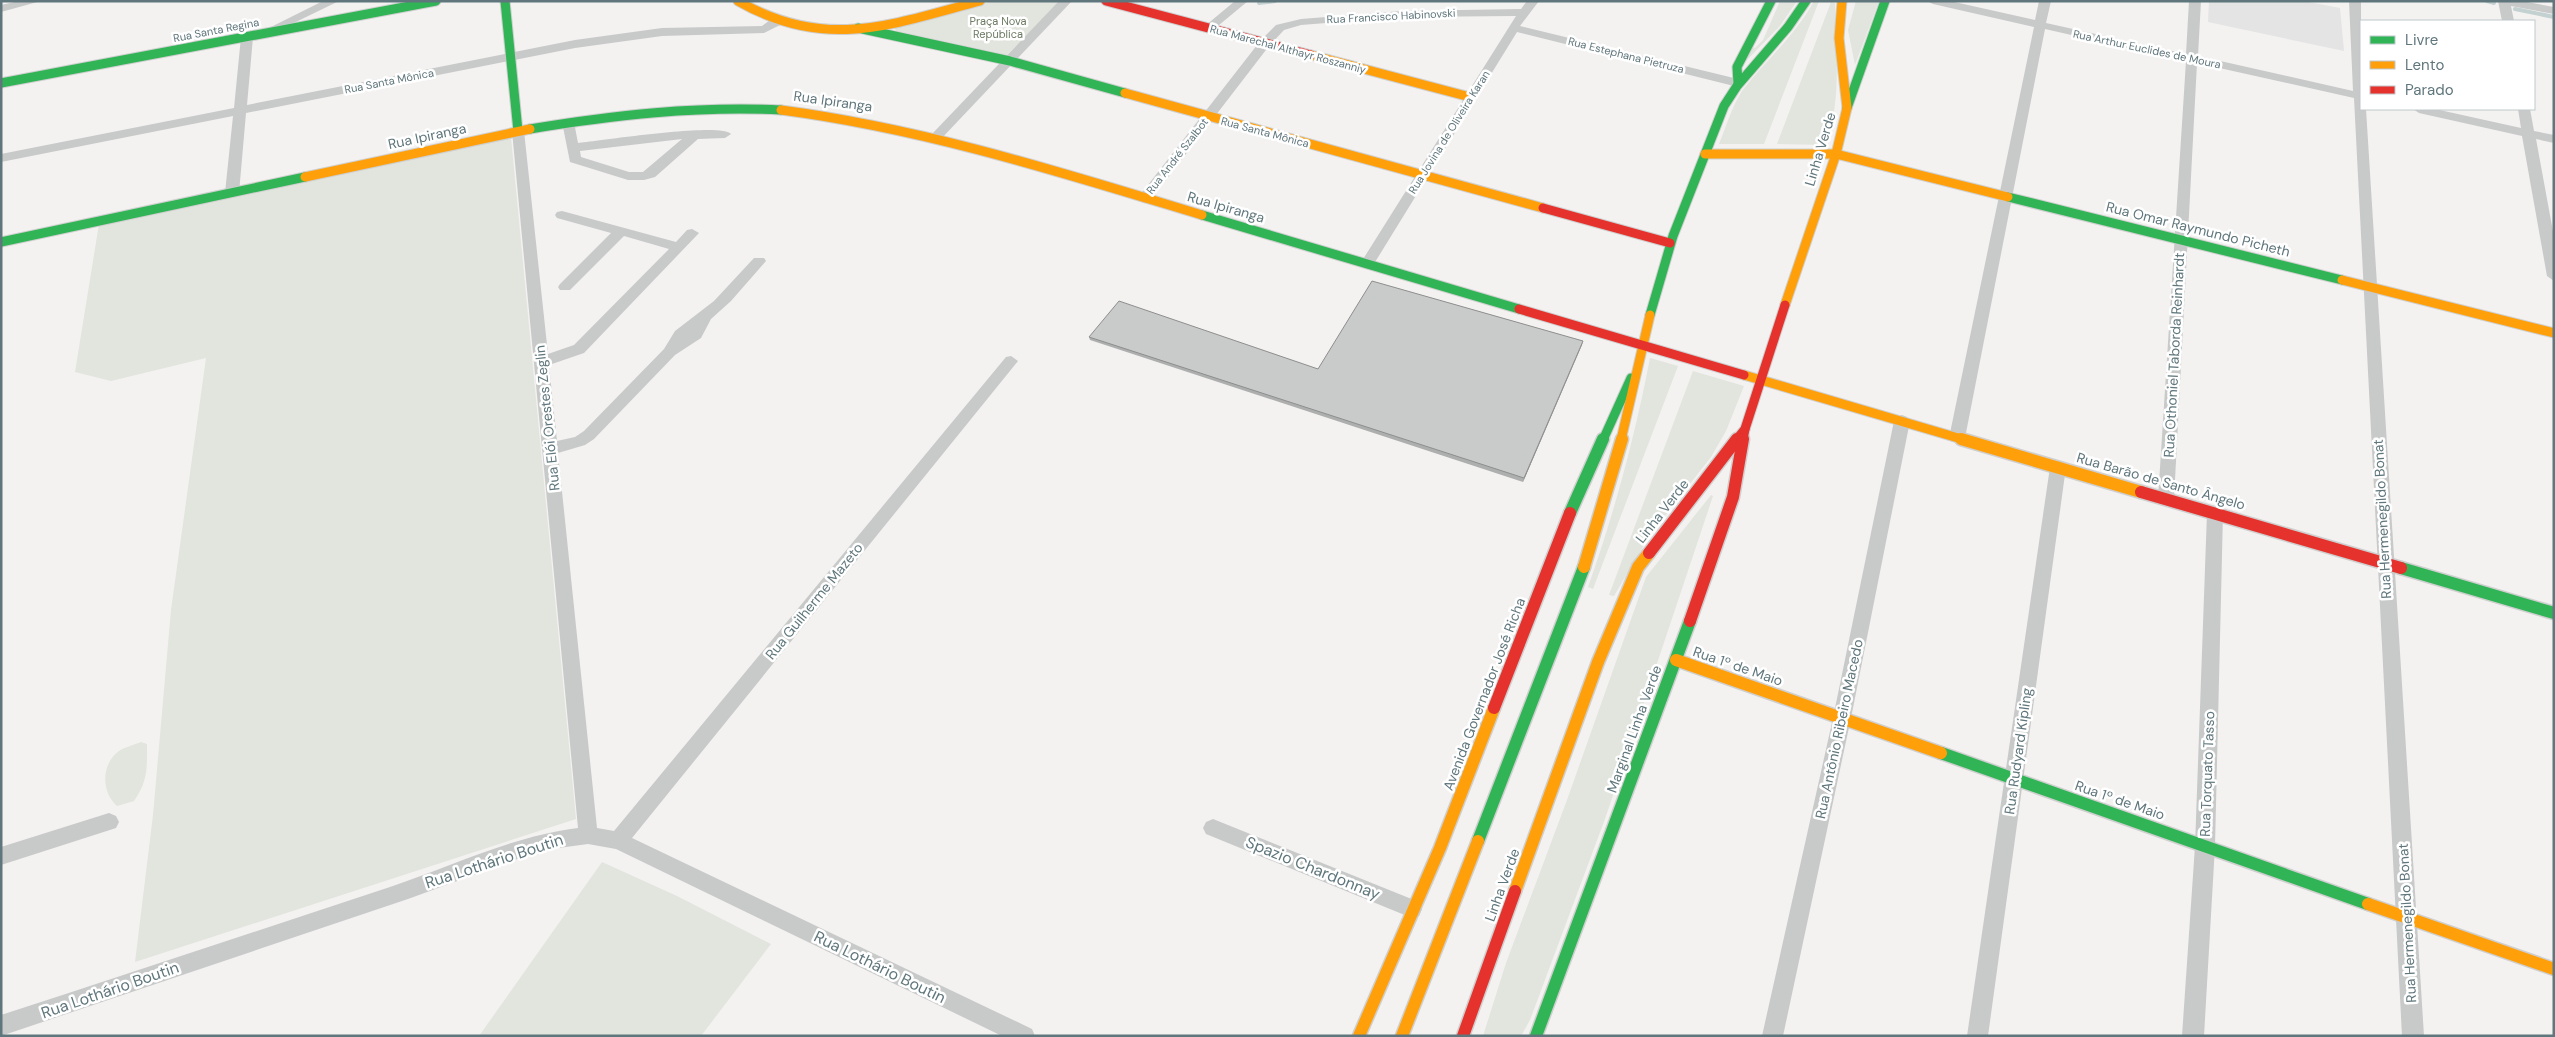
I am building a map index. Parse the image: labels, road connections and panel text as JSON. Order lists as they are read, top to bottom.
{
  "streets": {
    "main road": [
      "Rua Santa Regina",
      "Rua Marechal Althayr Roszanniy",
      "Rua Santa Mônica",
      "Rua Ipiranga",
      "Linha Verde",
      "Rua Omar Raymundo Picheth",
      "Rua Elói Orestes Zeglin",
      "Rua Barão de Santo Ângelo",
      "Rua 1º de Maio",
      "Avenida Governador José Richa",
      "Marginal Linha Verde"
    ],
    "street": [
      "Rua Francisco Habinovski",
      "Rua Arthur Euclides de Moura",
      "Rua Estephana Pietruza",
      "Rua Jovina de Oliveira Karan",
      "Rua André Szalbot",
      "Rua Othoniel Taborda Reinhardt",
      "Rua Hermenegildo Bonat",
      "Rua Guilherme Mazeto",
      "Rua Antônio Ribeiro Macedo",
      "Rua Rudyard Kipling",
      "Rua Torquato Tasso",
      "Rua Lothário Boutin",
      "Spazio Chardonnay"
    ]
  },
  "crossings": [
    ["Rua Francisco Habinovski", "Rua Marechal Althayr Roszanniy"],
    ["Rua Francisco Habinovski", "Rua Jovina de Oliveira Karan"],
    ["Rua Francisco Habinovski", "Rua André Szalbot"],
    ["Rua Marechal Althayr Roszanniy", "Rua Jovina de Oliveira Karan"],
    ["Rua Marechal Althayr Roszanniy", "Rua André Szalbot"],
    ["Rua Arthur Euclides de Moura", "Rua Othoniel Taborda Reinhardt"],
    ["Rua Arthur Euclides de Moura", "Rua Hermenegildo Bonat"],
    ["Rua Estephana Pietruza", "Rua Jovina de Oliveira Karan"],
    ["Rua Santa Mônica", "Rua Jovina de Oliveira Karan"],
    ["Rua Santa Mônica", "Rua André Szalbot"],
    ["Rua Santa Mônica", "Rua Elói Orestes Zeglin"],
    ["Rua Ipiranga", "Rua Jovina de Oliveira Karan"],
    ["Rua Ipiranga", "Linha Verde"],
    ["Rua Ipiranga", "Rua André Szalbot"],
    ["Rua Ipiranga", "Rua Elói Orestes Zeglin"],
    ["Rua Ipiranga", "Rua Barão de Santo Ângelo"],
    ["Linha Verde", "Rua Omar Raymundo Picheth"],
    ["Linha Verde", "Rua Barão de Santo Ângelo"],
    ["Linha Verde", "Marginal Linha Verde"],
    ["Rua Omar Raymundo Picheth", "Rua Othoniel Taborda Reinhardt"],
    ["Rua Omar Raymundo Picheth", "Rua Hermenegildo Bonat"],
    ["Rua Othoniel Taborda Reinhardt", "Rua Barão de Santo Ângelo"],
    ["Rua Elói Orestes Zeglin", "Rua Lothário Boutin"],
    ["Rua Barão de Santo Ângelo", "Rua Hermenegildo Bonat"],
    ["Rua Barão de Santo Ângelo", "Rua Antônio Ribeiro Macedo"],
    ["Rua Barão de Santo Ângelo", "Rua Rudyard Kipling"],
    ["Rua Barão de Santo Ângelo", "Rua Torquato Tasso"],
    ["Rua Hermenegildo Bonat", "Rua 1º de Maio"],
    ["Rua Guilherme Mazeto", "Rua Lothário Boutin"],
    ["Rua 1º de Maio", "Marginal Linha Verde"],
    ["Rua 1º de Maio", "Rua Antônio Ribeiro Macedo"],
    ["Rua 1º de Maio", "Rua Rudyard Kipling"],
    ["Rua 1º de Maio", "Rua Torquato Tasso"],
    ["Avenida Governador José Richa", "Spazio Chardonnay"]
  ],
  "parks": ["Praça Nova República"],
  "legend": ["Livre", "Lento", "Parado"]
}
